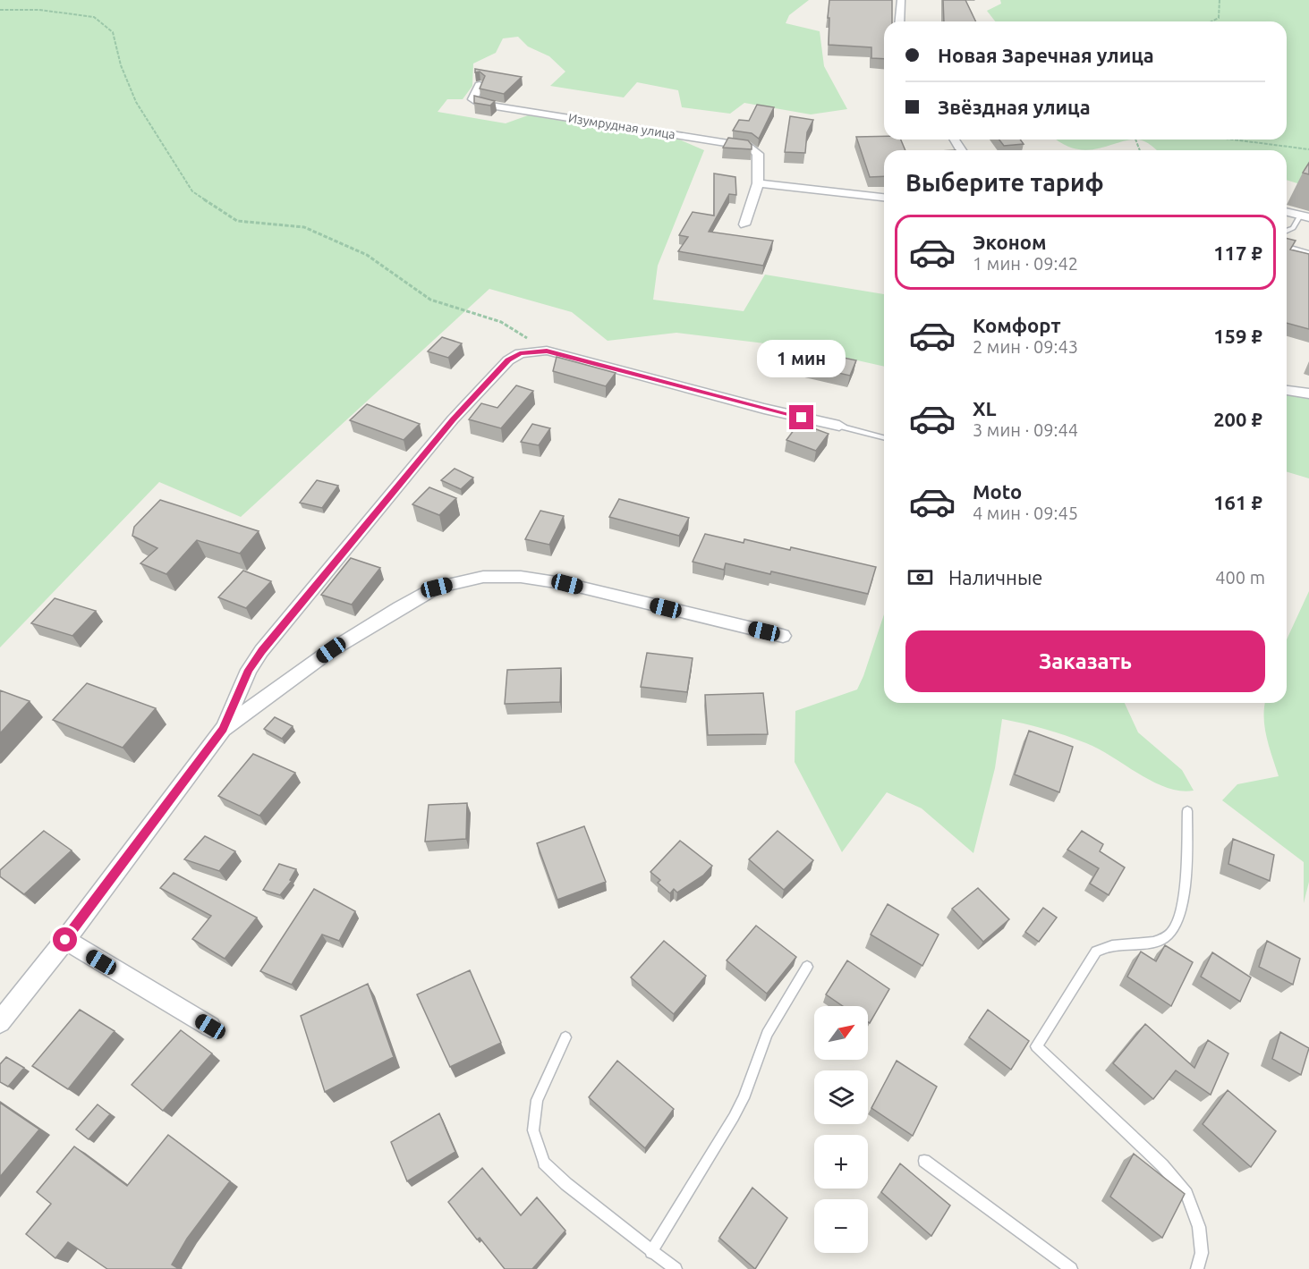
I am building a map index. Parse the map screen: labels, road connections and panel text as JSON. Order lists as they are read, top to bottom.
{
  "streets": {
    "street": ["Изумрудная улица"]
  },
  "north": "top right",
  "page": {
    "banner": ["Новая Заречная улица", "Звёздная улица"],
    "heading": "Выберите тариф",
    "list": [
      {
        "name": "Эконом",
        "note": "1 мин · 09:42",
        "value": "117 ₽"
      },
      {
        "name": "Комфорт",
        "note": "2 мин · 09:43",
        "value": "159 ₽"
      },
      {
        "name": "XL",
        "note": "3 мин · 09:44",
        "value": "200 ₽"
      },
      {
        "name": "Moto",
        "note": "4 мин · 09:45",
        "value": "161 ₽"
      }
    ],
    "bubble": "1 мин",
    "pay": ["Наличные", "400 m"],
    "buttons": "Заказать",
    "map_buttons": ["+", "−"]
  }
}
